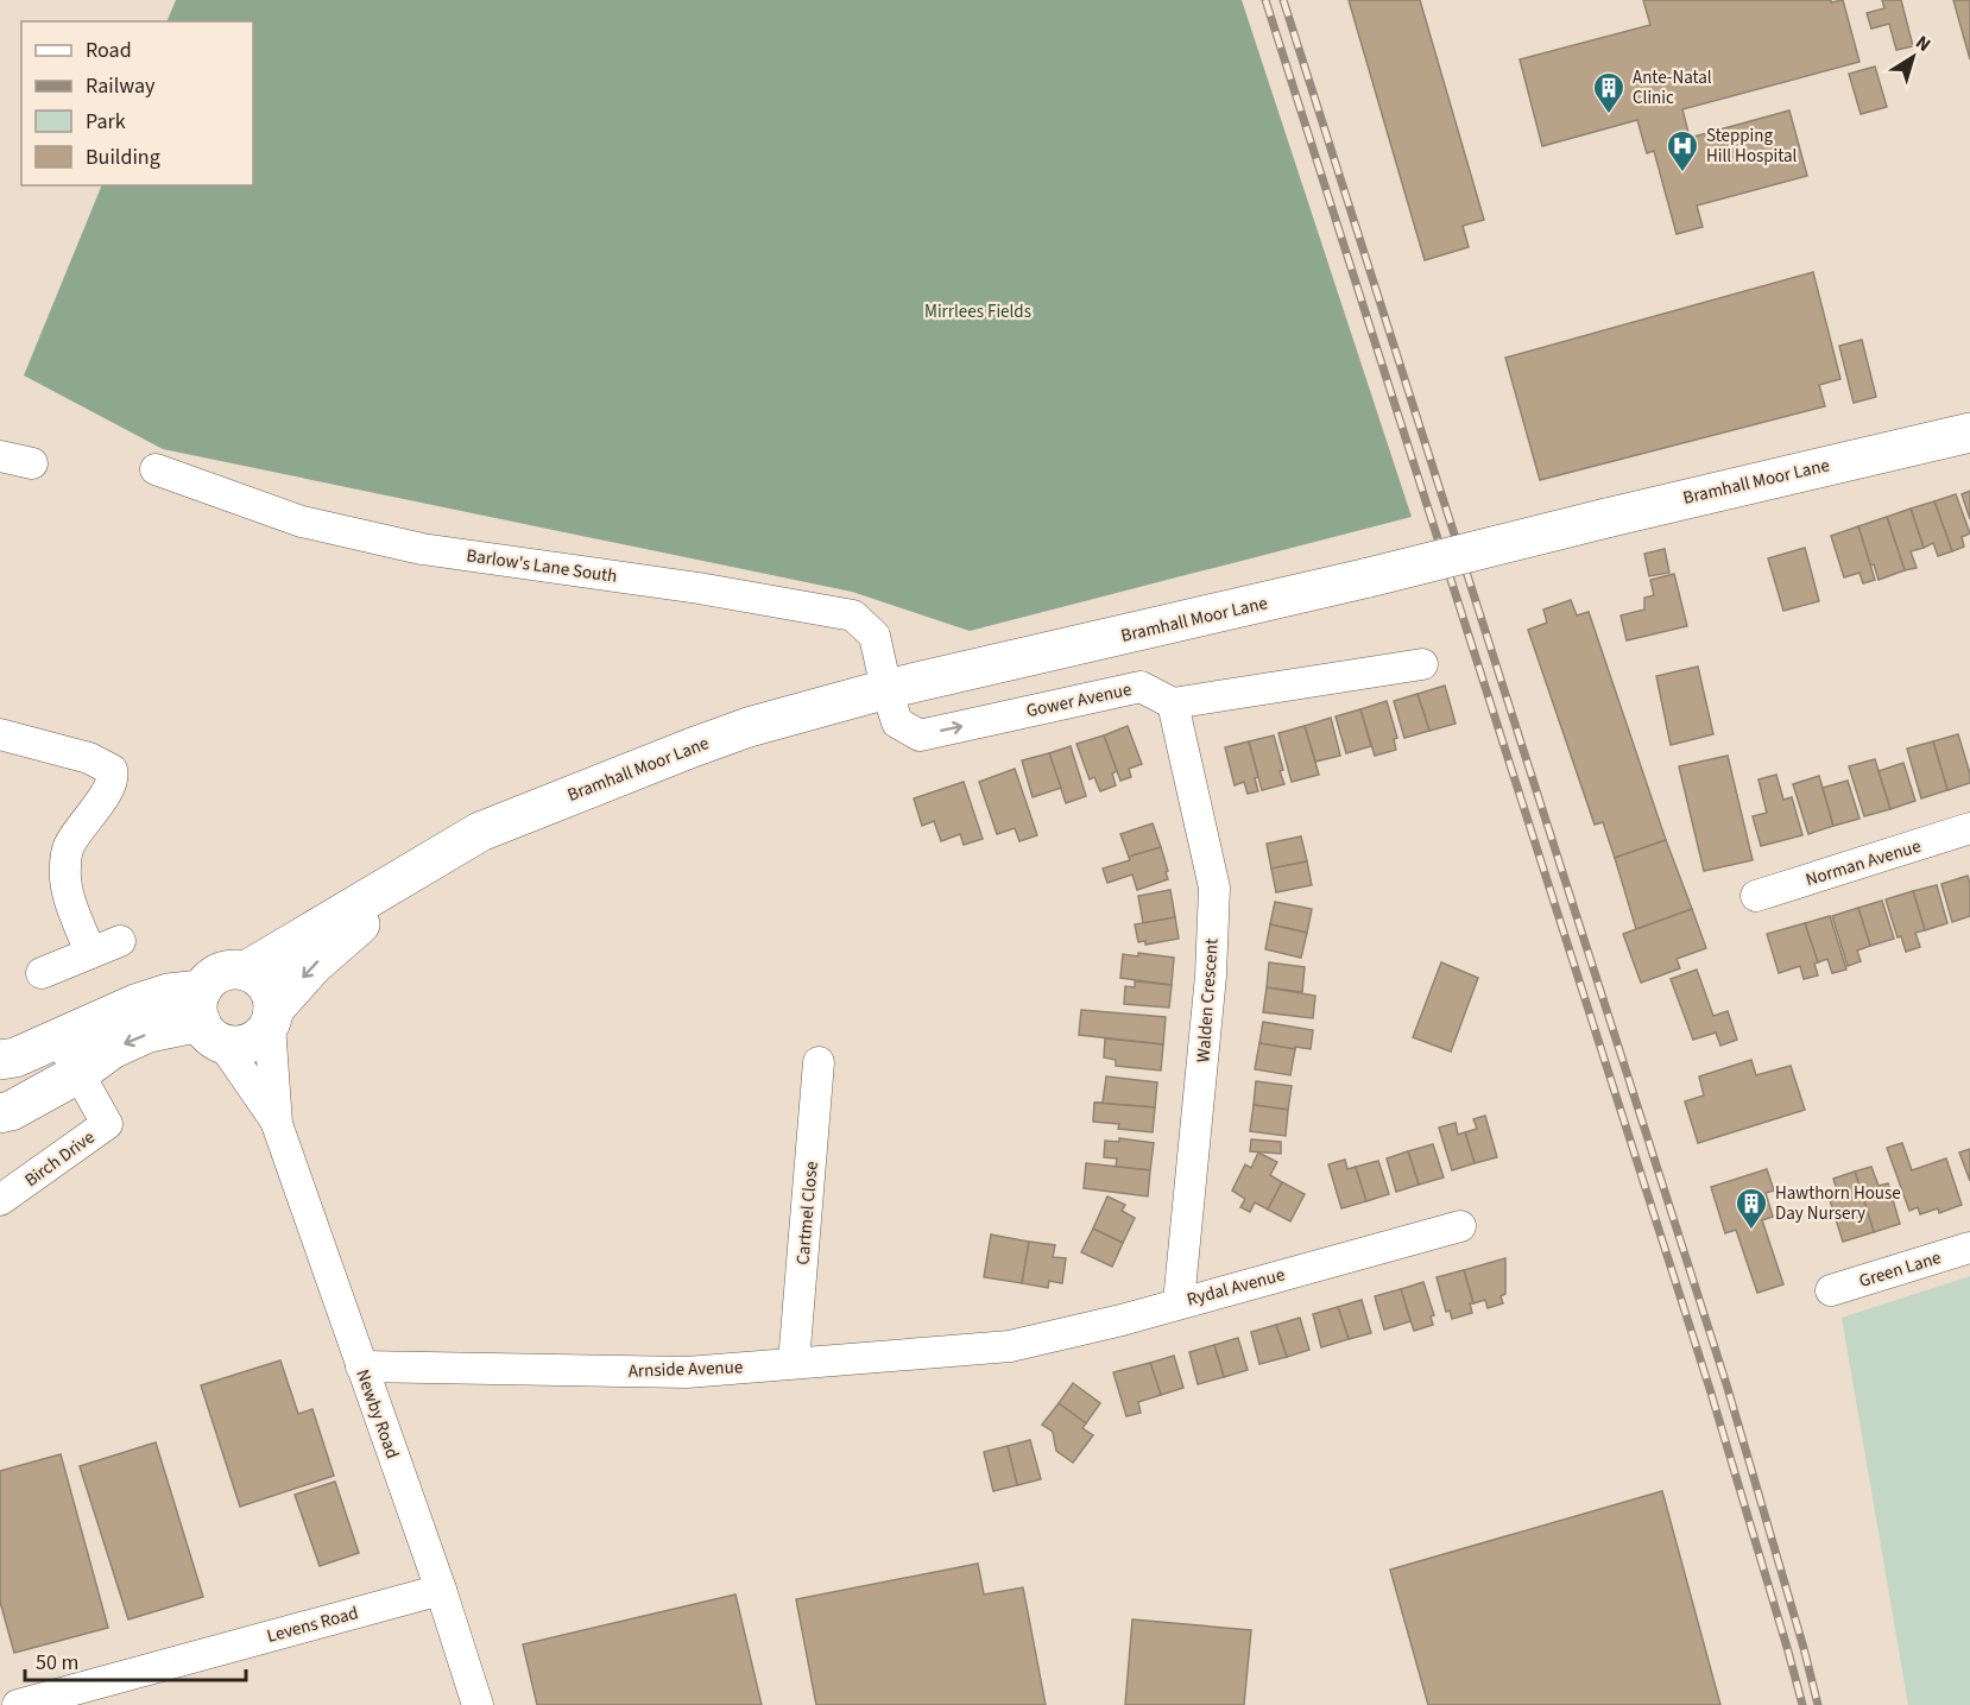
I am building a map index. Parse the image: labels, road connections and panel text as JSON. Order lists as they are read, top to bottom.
{
  "streets": {
    "street": [
      "Bramhall Moor Lane",
      "Barlow's Lane South",
      "Gower Avenue",
      "Norman Avenue",
      "Walden Crescent",
      "Birch Drive",
      "Cartmel Close",
      "Green Lane",
      "Rydal Avenue",
      "Arnside Avenue",
      "Newby Road",
      "Levens Road"
    ]
  },
  "crossings": [
    ["Bramhall Moor Lane", "Barlow's Lane South"],
    ["Bramhall Moor Lane", "Gower Avenue"],
    ["Bramhall Moor Lane", "Newby Road"],
    ["Barlow's Lane South", "Gower Avenue"],
    ["Gower Avenue", "Walden Crescent"],
    ["Walden Crescent", "Rydal Avenue"],
    ["Cartmel Close", "Arnside Avenue"],
    ["Rydal Avenue", "Arnside Avenue"],
    ["Arnside Avenue", "Newby Road"],
    ["Newby Road", "Levens Road"]
  ],
  "one_way": ["Gower Avenue"],
  "parks": ["Mirrlees Fields"],
  "places": {
    "building": ["Ante-Natal Clinic", "Hawthorn House Day Nursery"],
    "hospital": ["Stepping Hill Hospital"]
  },
  "legend": [
    "Road",
    "Railway",
    "Park",
    "Building"
  ],
  "scale_bar": "50 m",
  "north": "top right"
}
